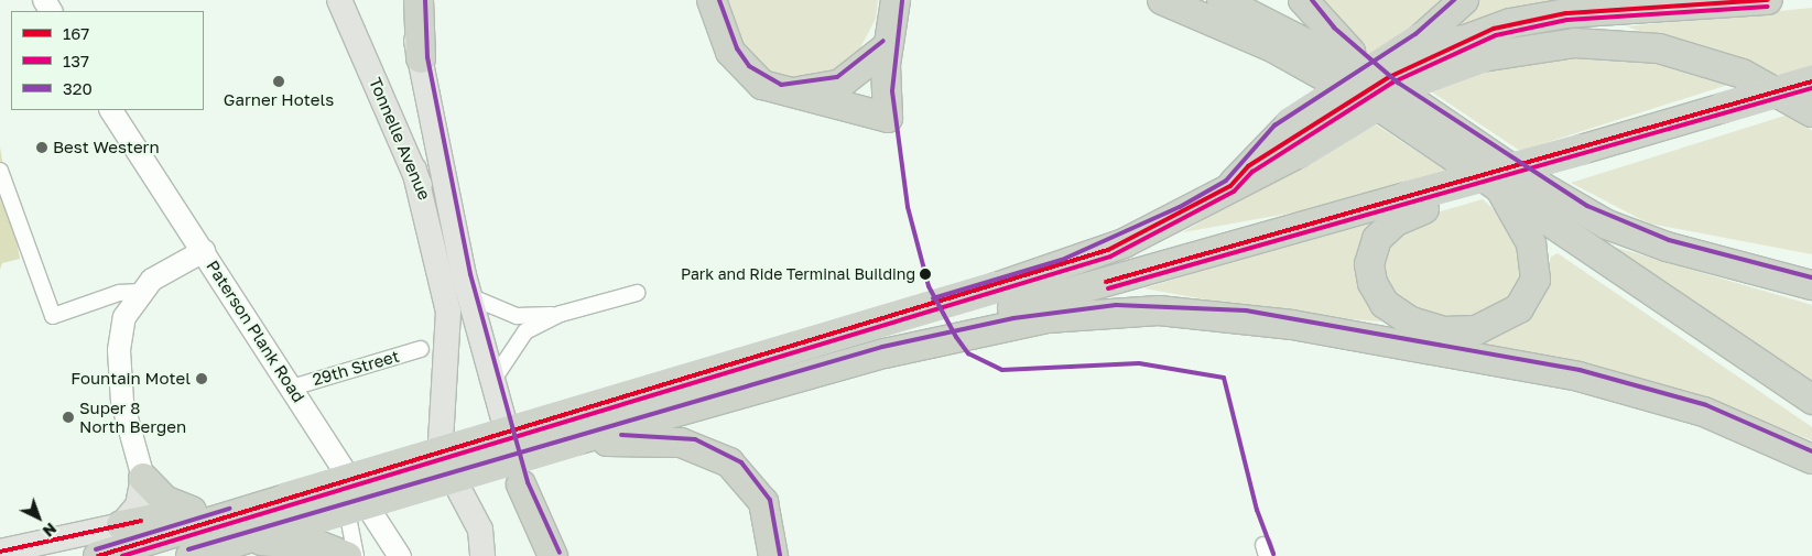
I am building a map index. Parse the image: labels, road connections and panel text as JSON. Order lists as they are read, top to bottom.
{
  "streets": {
    "main road": ["Tonnelle Avenue", "Paterson Plank Road"],
    "street": ["29th Street"]
  },
  "crossings": [
    ["Paterson Plank Road", "29th Street"]
  ],
  "places": [
    "Garner Hotels",
    "Best Western",
    "Park and Ride Terminal Building",
    "Fountain Motel",
    "Super 8 North Bergen"
  ],
  "lines": ["transit line 167", "transit line 320", "transit line 137"],
  "legend": ["167", "137", "320"],
  "north": "bottom right"
}
